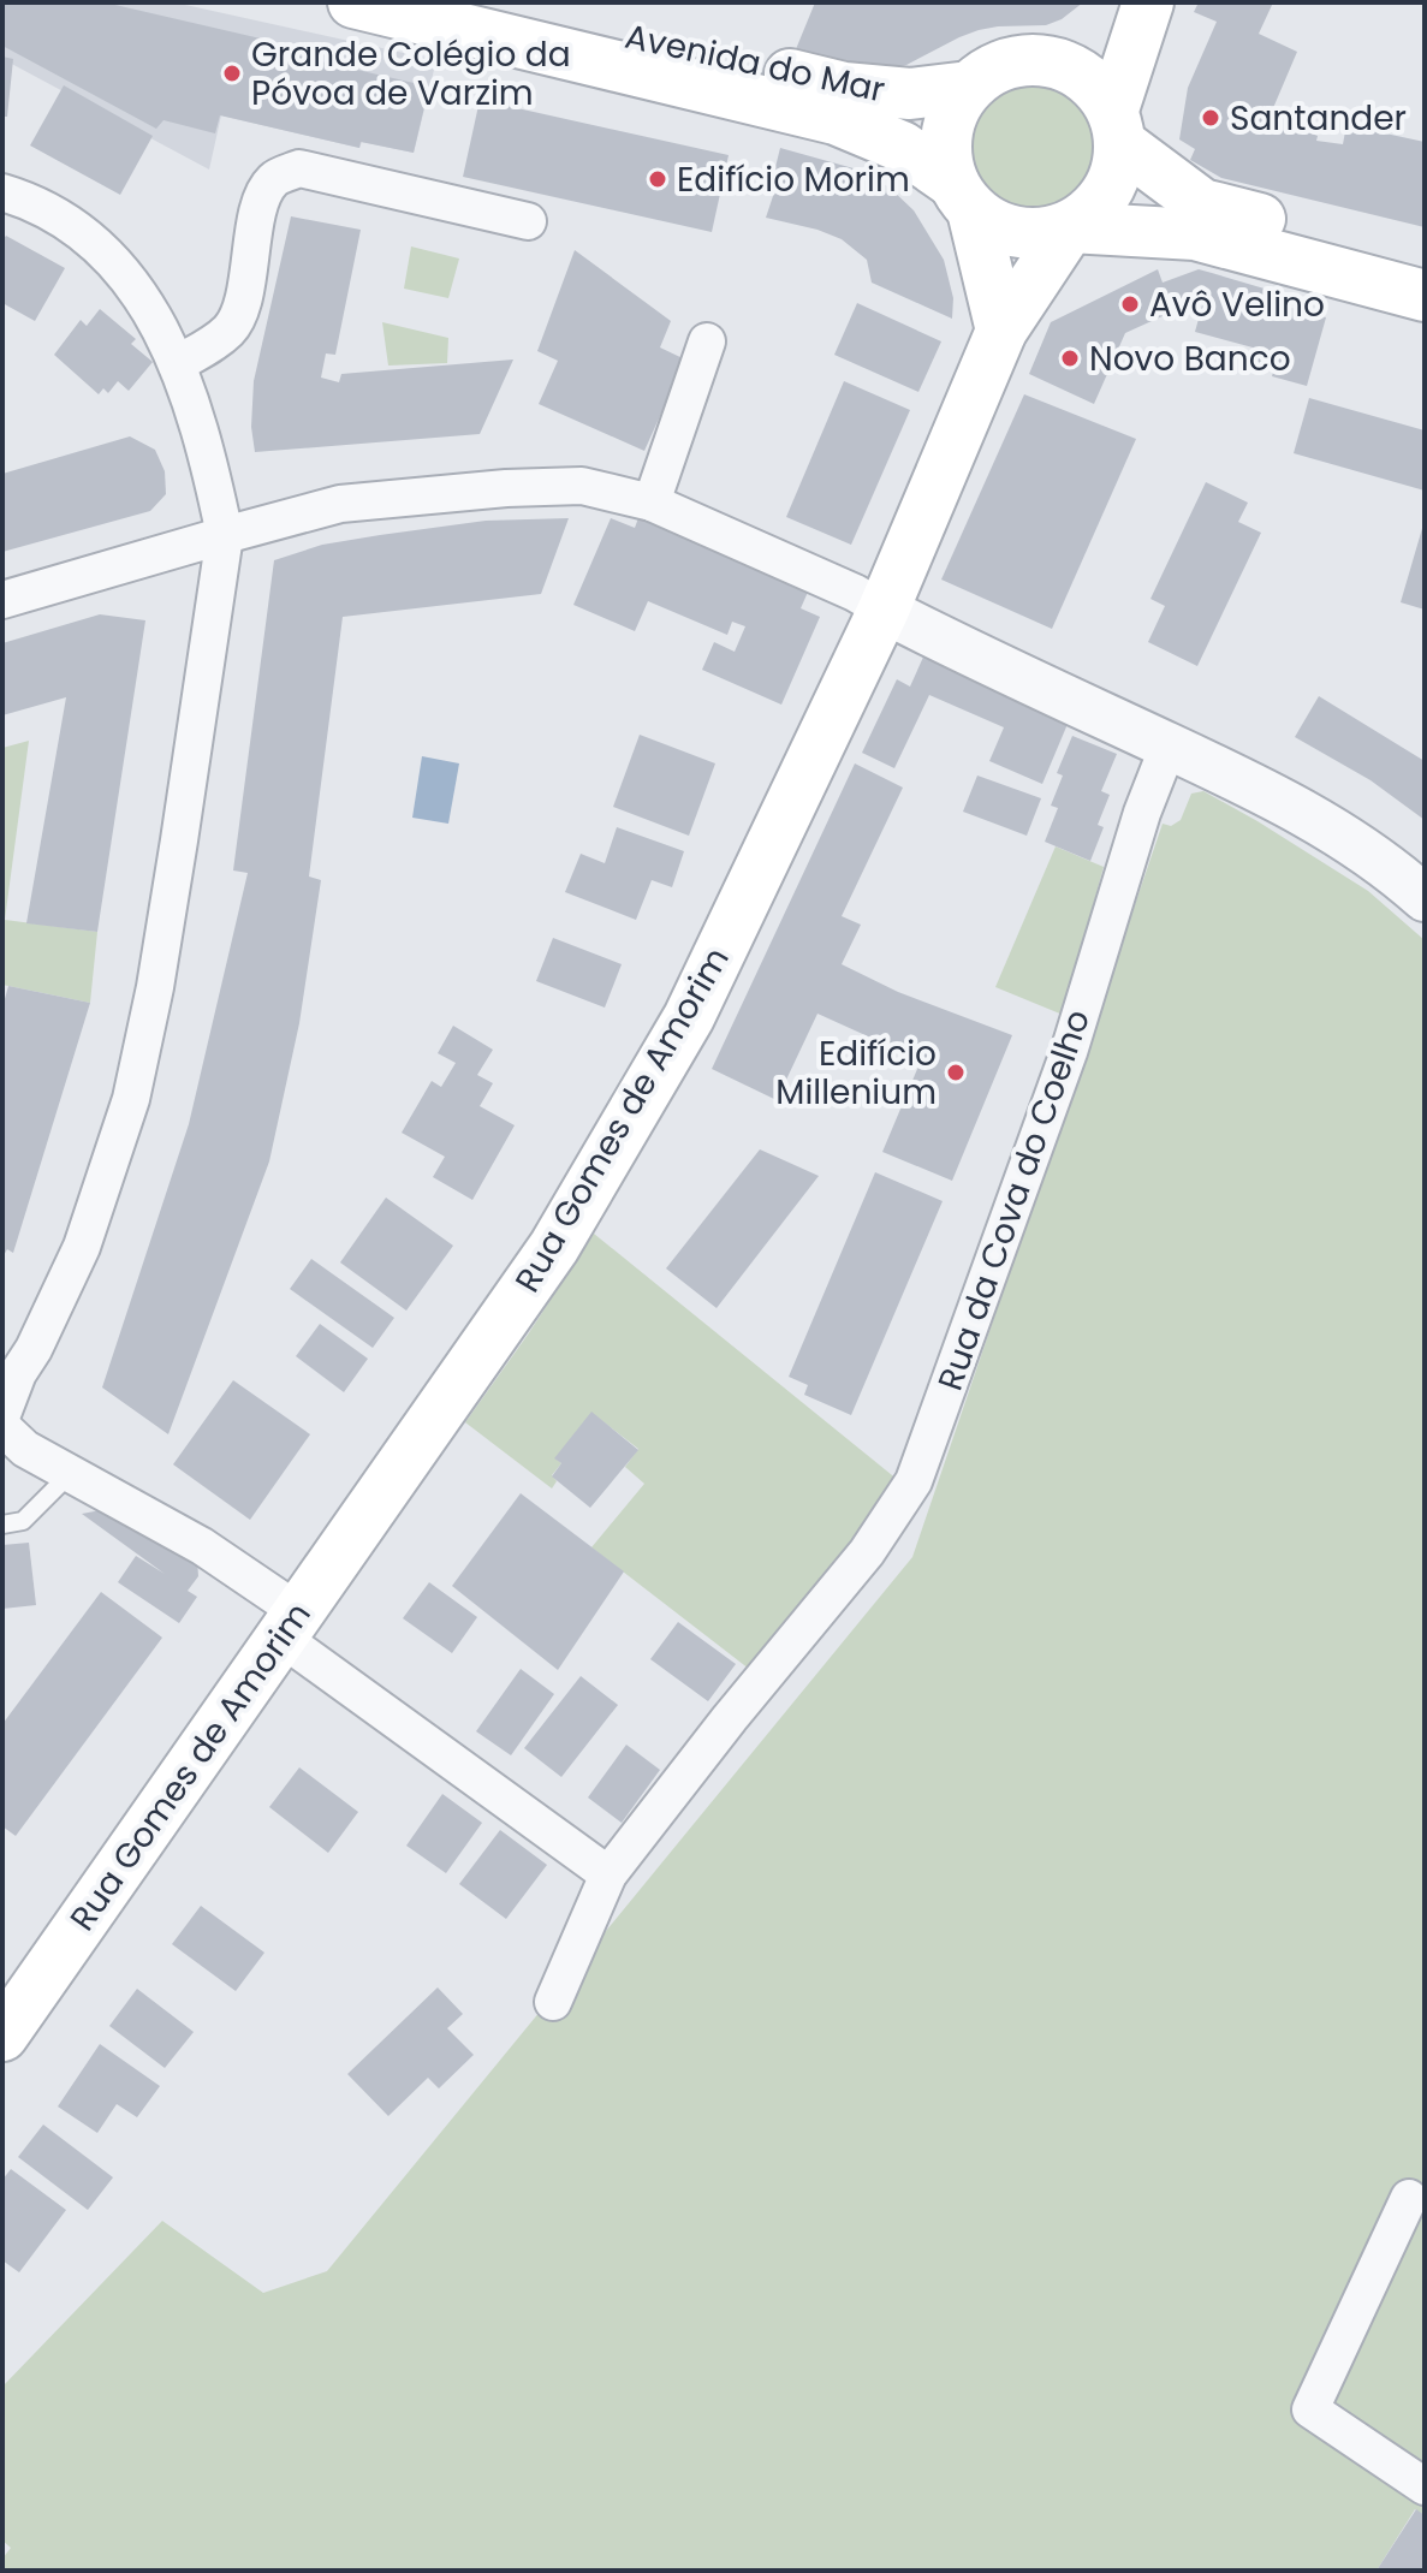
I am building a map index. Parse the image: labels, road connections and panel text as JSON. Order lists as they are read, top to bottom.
{
  "streets": {
    "main road": ["Avenida do Mar", "Rua Gomes de Amorim"],
    "street": ["Rua da Cova do Coelho"]
  },
  "crossings": [
    ["Avenida do Mar", "Rua Gomes de Amorim"]
  ],
  "places": [
    "Grande Colégio da Póvoa de Varzim",
    "Santander",
    "Edifício Morim",
    "Avô Velino",
    "Novo Banco",
    "Edifício Millenium"
  ]
}
